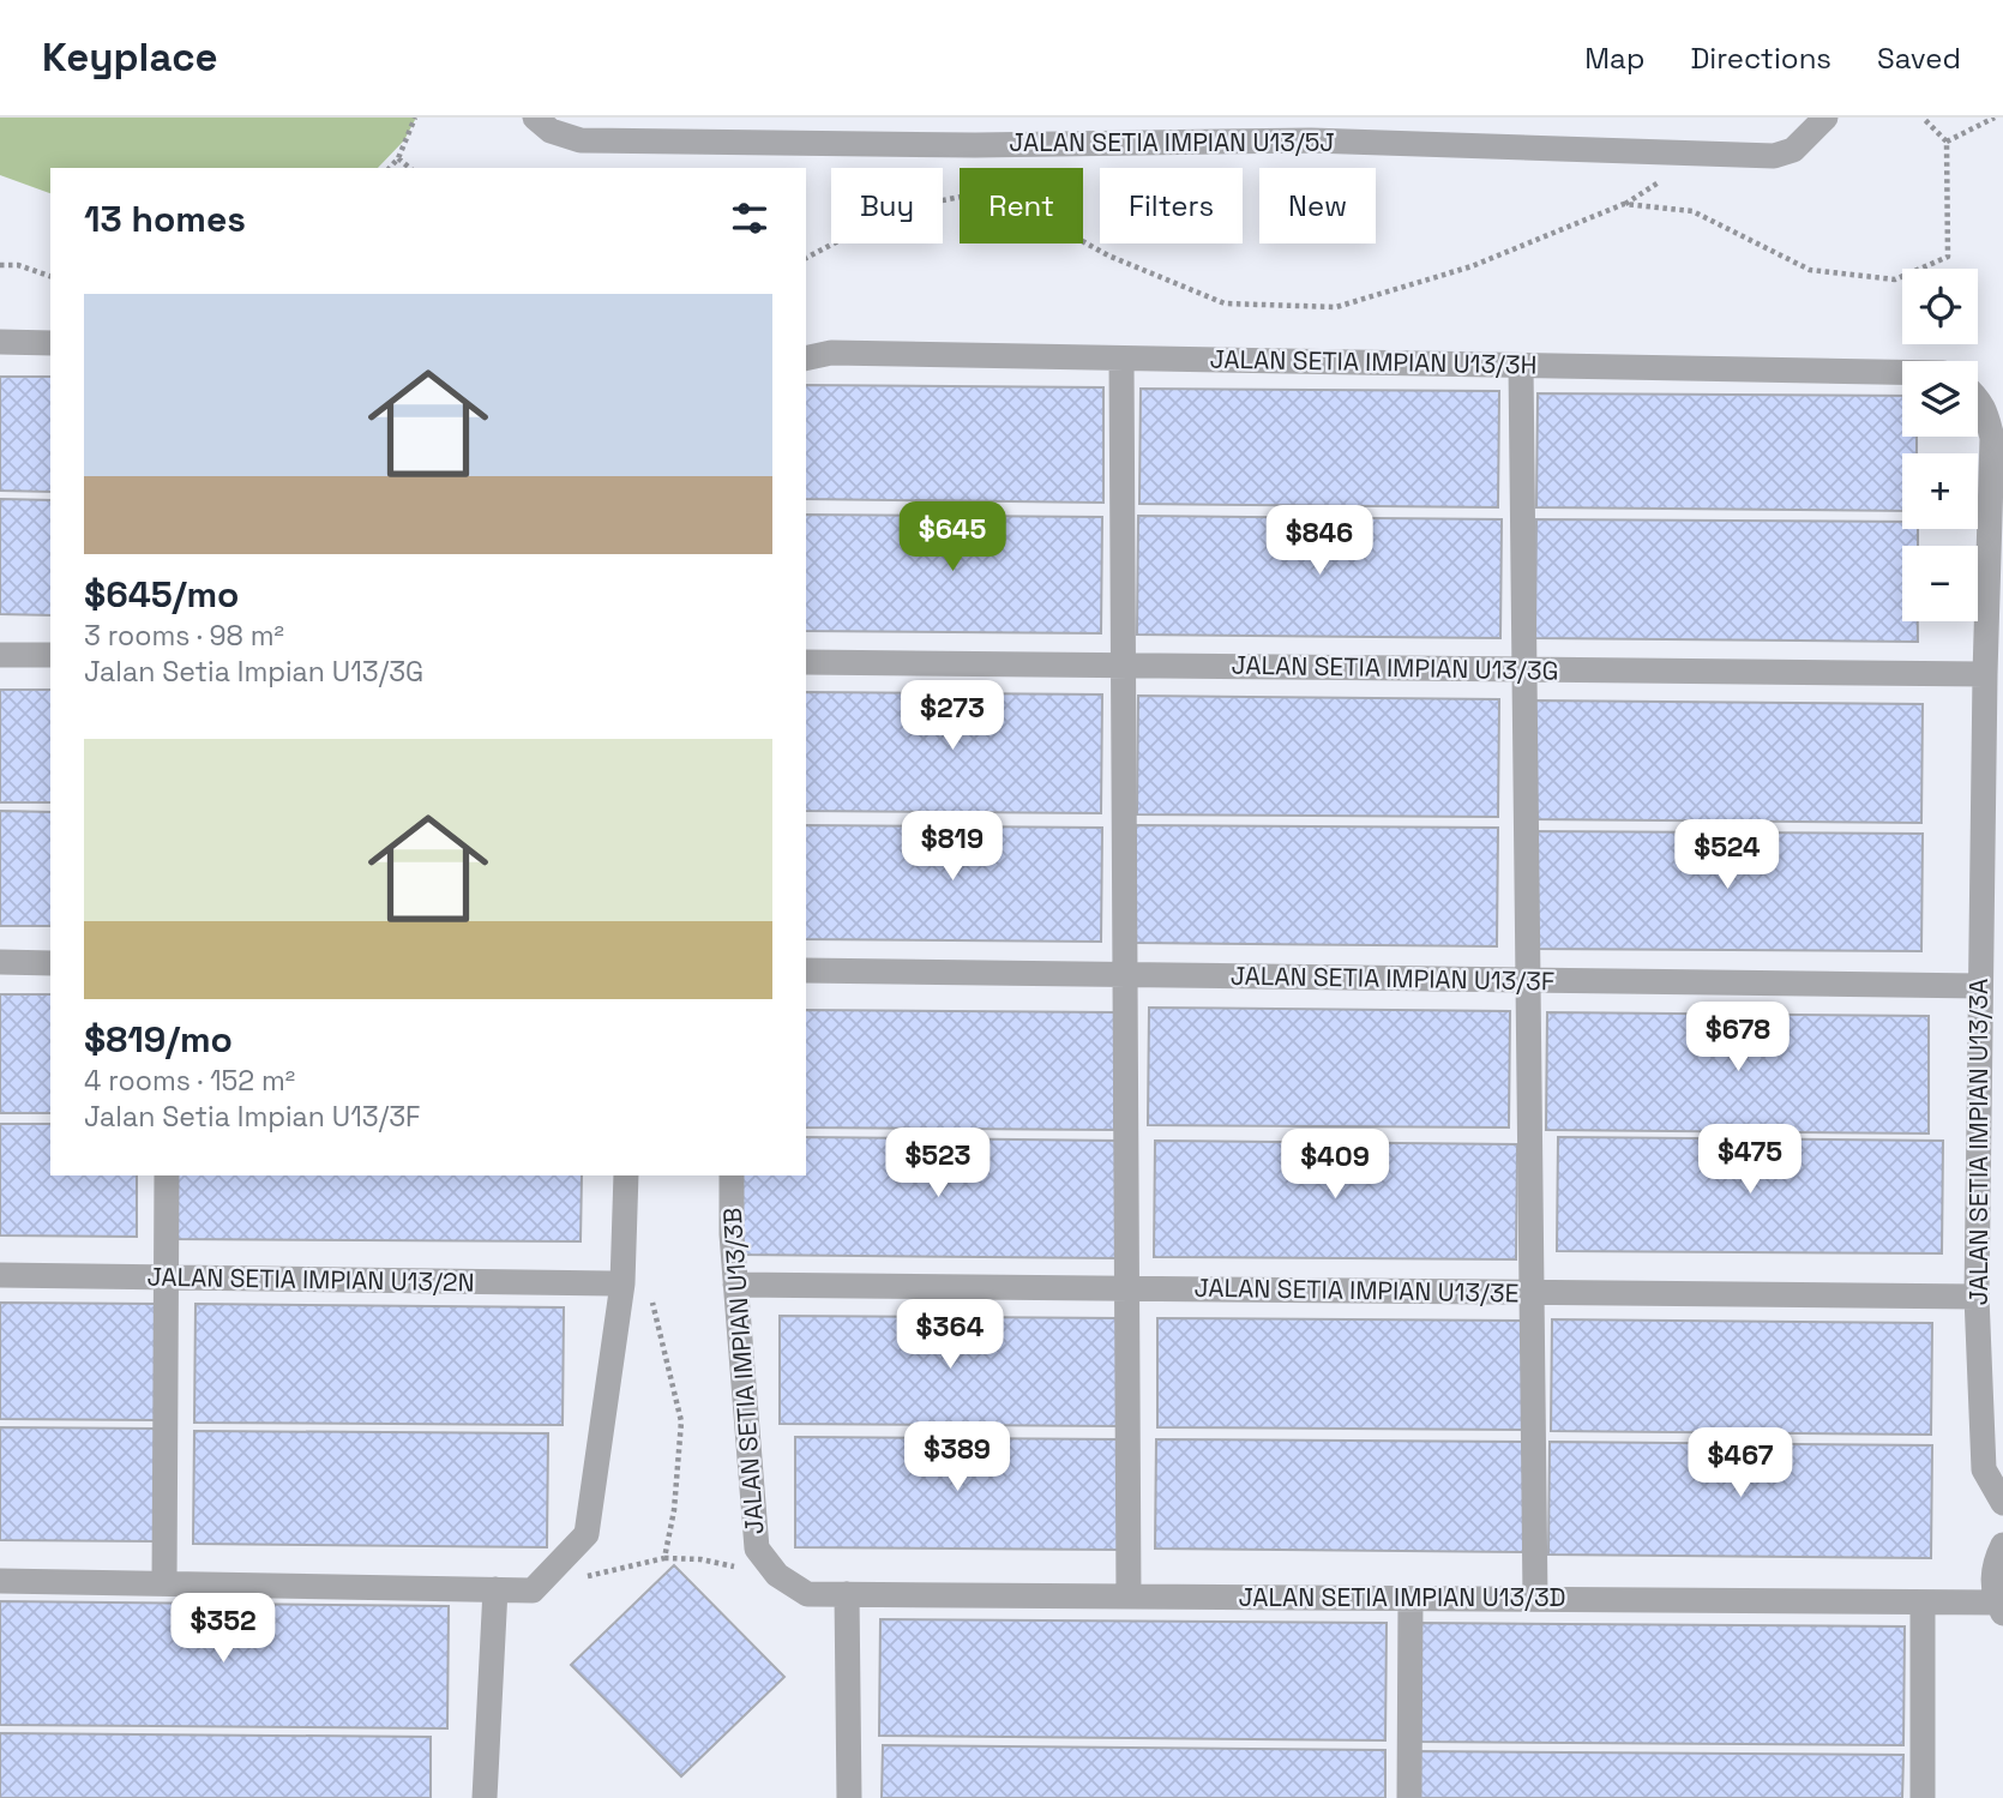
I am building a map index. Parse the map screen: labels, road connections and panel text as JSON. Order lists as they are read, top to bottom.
{
  "streets": {
    "street": [
      "JALAN SETIA IMPIAN U13/5J",
      "JALAN SETIA IMPIAN U13/3H",
      "JALAN SETIA IMPIAN U13/3G",
      "JALAN SETIA IMPIAN U13/3F",
      "JALAN SETIA IMPIAN U13/3A",
      "JALAN SETIA IMPIAN U13/2N",
      "JALAN SETIA IMPIAN U13/3E",
      "JALAN SETIA IMPIAN U13/3B",
      "JALAN SETIA IMPIAN U13/3D"
    ]
  },
  "crossings": [
    ["JALAN SETIA IMPIAN U13/3G", "JALAN SETIA IMPIAN U13/3A"],
    ["JALAN SETIA IMPIAN U13/3F", "JALAN SETIA IMPIAN U13/3A"],
    ["JALAN SETIA IMPIAN U13/3A", "JALAN SETIA IMPIAN U13/3E"],
    ["JALAN SETIA IMPIAN U13/3E", "JALAN SETIA IMPIAN U13/3B"],
    ["JALAN SETIA IMPIAN U13/3B", "JALAN SETIA IMPIAN U13/3D"]
  ],
  "page": {
    "header": "Keyplace",
    "nav": ["Map", "Directions", "Saved"],
    "chip": [
      "Buy",
      "Rent",
      "Filters",
      "New"
    ],
    "heading": "13 homes",
    "map_buttons": ["+", "−"],
    "list": [
      {
        "name": "$645/mo",
        "note": "3 rooms · 98 m² · Jalan Setia Impian U13/3G"
      },
      {
        "name": "$819/mo",
        "note": "4 rooms · 152 m² · Jalan Setia Impian U13/3F"
      }
    ],
    "price": [
      "$645",
      "$846",
      "$273",
      "$819",
      "$524",
      "$678",
      "$475",
      "$523",
      "$409",
      "$364",
      "$389",
      "$467",
      "$352"
    ]
  }
}
